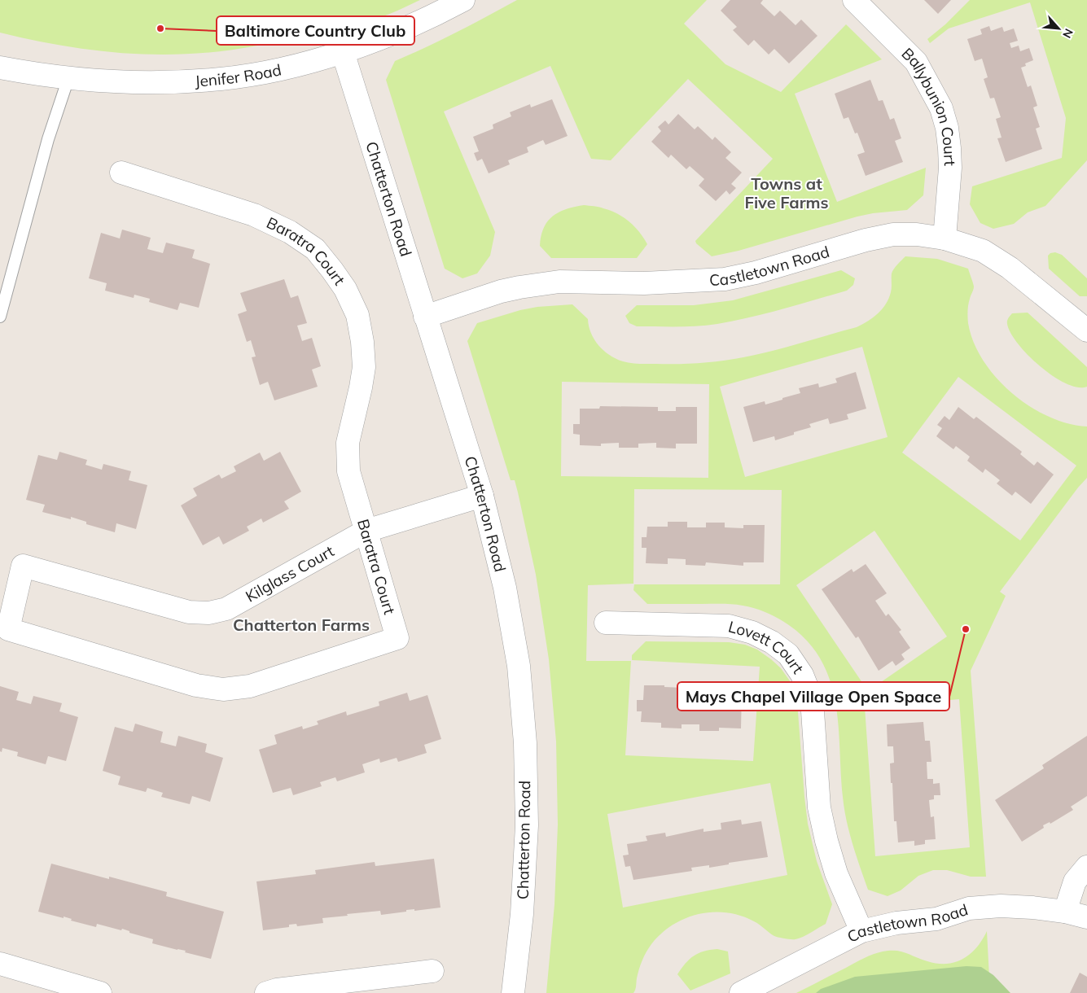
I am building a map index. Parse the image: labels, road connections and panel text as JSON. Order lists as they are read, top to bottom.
{
  "streets": {
    "street": [
      "Jenifer Road",
      "Ballybunion Court",
      "Chatterton Road",
      "Baratra Court",
      "Castletown Road",
      "Kilglass Court",
      "Lovett Court"
    ]
  },
  "crossings": [
    ["Jenifer Road", "Chatterton Road"],
    ["Ballybunion Court", "Castletown Road"],
    ["Chatterton Road", "Castletown Road"],
    ["Chatterton Road", "Kilglass Court"],
    ["Baratra Court", "Kilglass Court"],
    ["Castletown Road", "Lovett Court"]
  ],
  "districts": ["Towns at Five Farms", "Chatterton Farms"],
  "places": ["Baltimore Country Club", "Mays Chapel Village Open Space"],
  "north": "bottom right"
}
